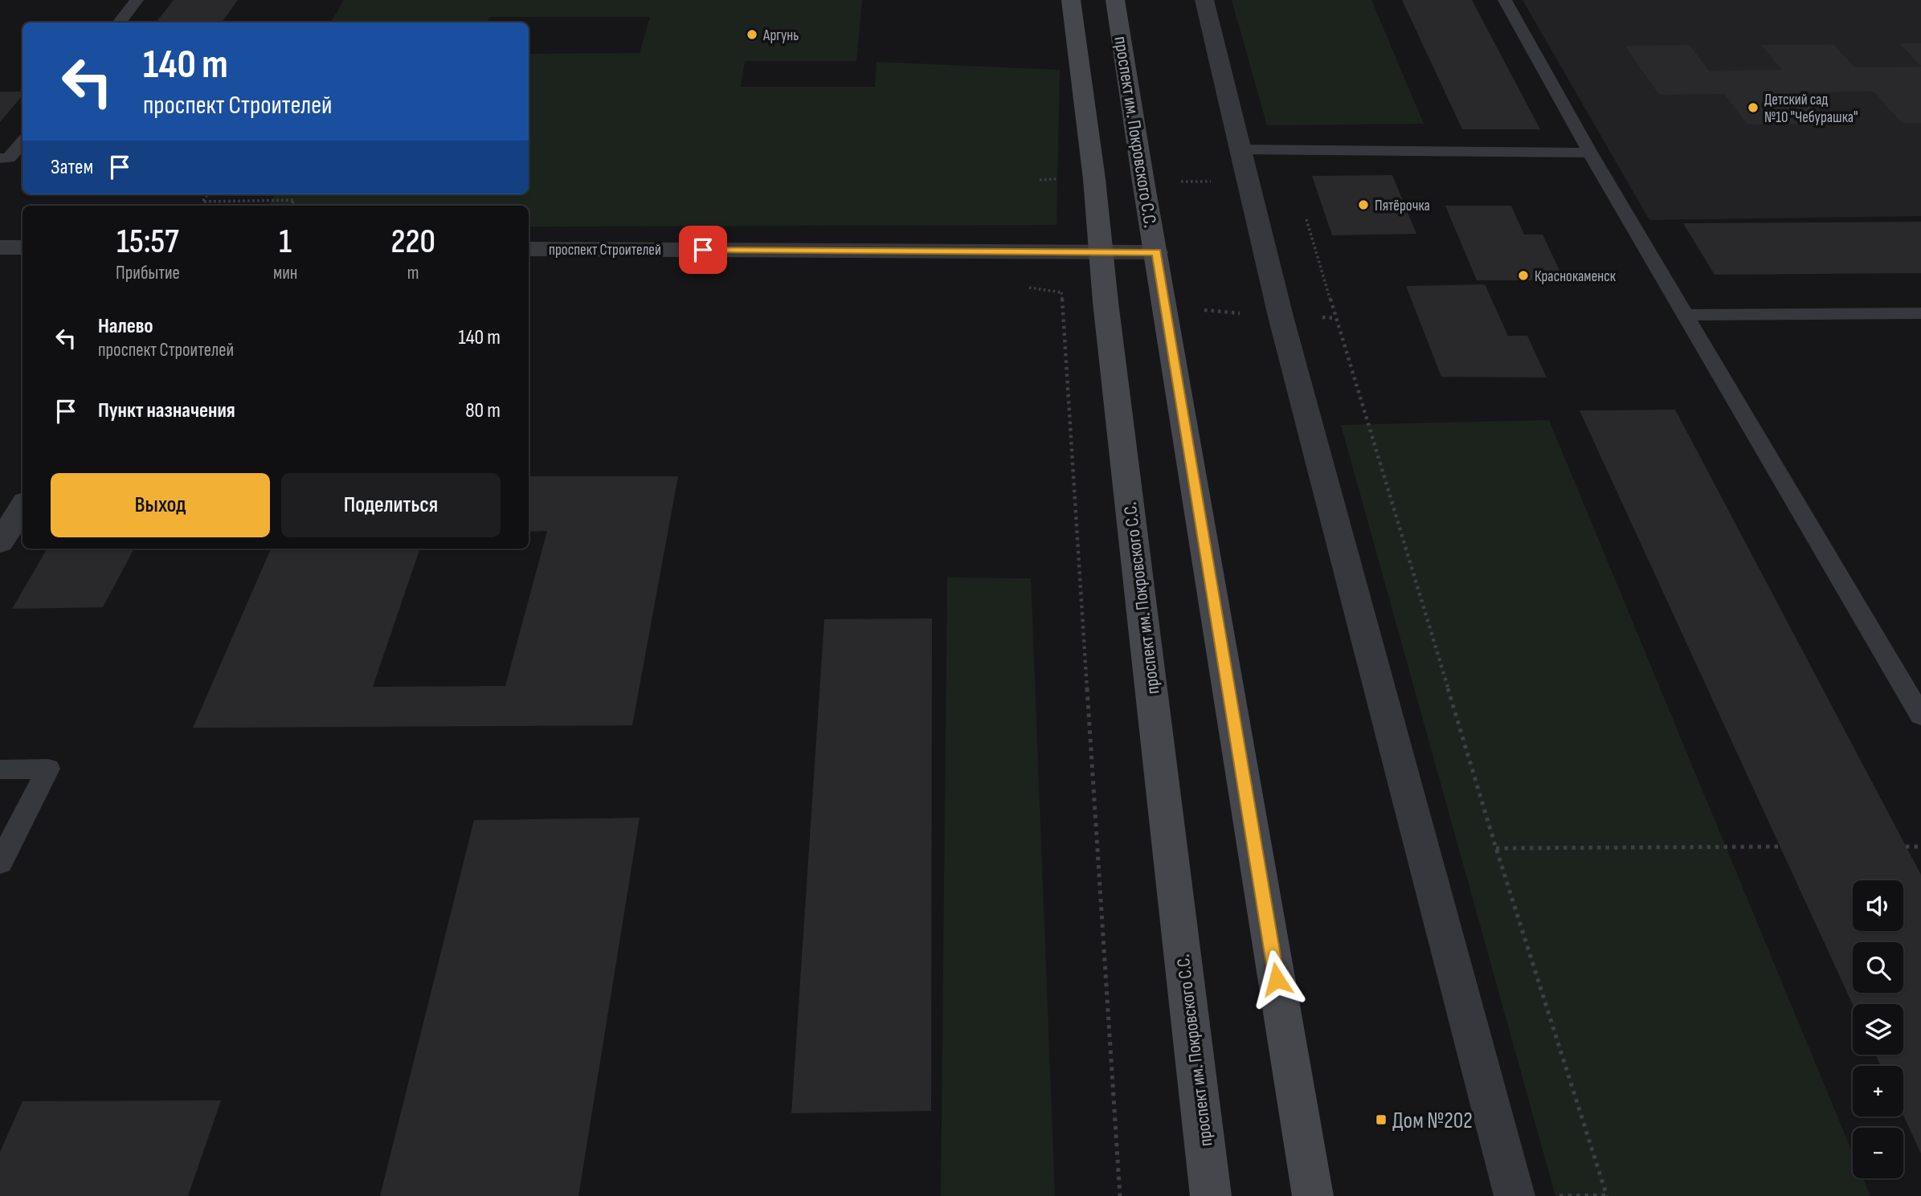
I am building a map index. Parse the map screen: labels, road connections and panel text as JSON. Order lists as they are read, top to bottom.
{
  "streets": {
    "main road": ["проспект им. Покровского С.С."],
    "street": ["проспект Строителей"]
  },
  "crossings": [
    ["проспект им. Покровского С.С.", "проспект Строителей"]
  ],
  "places": {
    "other": [
      "Аргунь",
      "Детский сад №10 \"Чебурашка\"",
      "Пятёрочка",
      "Краснокаменск"
    ],
    "transit": ["Дом №202"]
  },
  "page": {
    "turn": ["140 m", "проспект Строителей"],
    "then": "Затем",
    "eta": [
      "15:57",
      "Прибытие",
      "1",
      "мин",
      "220",
      "m"
    ],
    "list": [
      {
        "name": "Налево",
        "note": "проспект Строителей",
        "value": "140 m"
      },
      {
        "name": "Пункт назначения",
        "value": "80 m"
      }
    ],
    "buttons": ["Выход", "Поделиться"],
    "map_buttons": ["+", "−"]
  }
}
